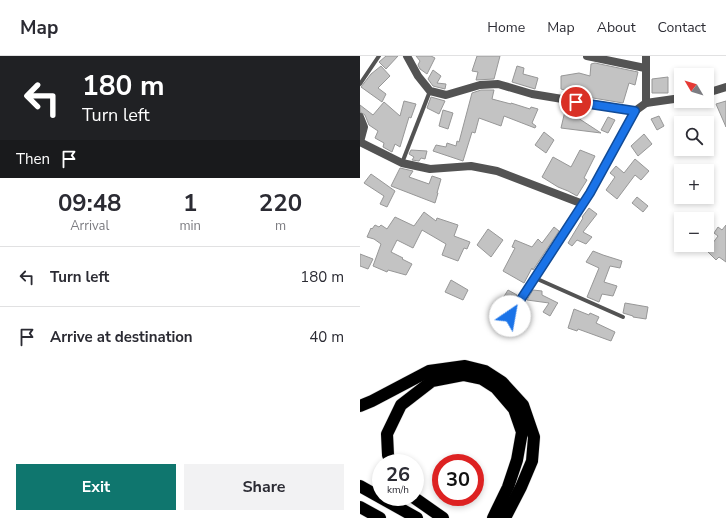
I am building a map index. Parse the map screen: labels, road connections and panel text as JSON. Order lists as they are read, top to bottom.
{
  "north": "top left",
  "page": {
    "header": "Map",
    "nav": [
      "Home",
      "Map",
      "About",
      "Contact"
    ],
    "turn": ["180 m", "Turn left"],
    "map_buttons": ["+", "−"],
    "then": "Then",
    "eta": [
      "09:48",
      "Arrival",
      "1",
      "min",
      "220",
      "m"
    ],
    "list": [
      {
        "name": "Turn left",
        "value": "180 m"
      },
      {
        "name": "Arrive at destination",
        "value": "40 m"
      }
    ],
    "speed": "26 km/h",
    "limit": "30",
    "buttons": ["Exit", "Share"]
  }
}
